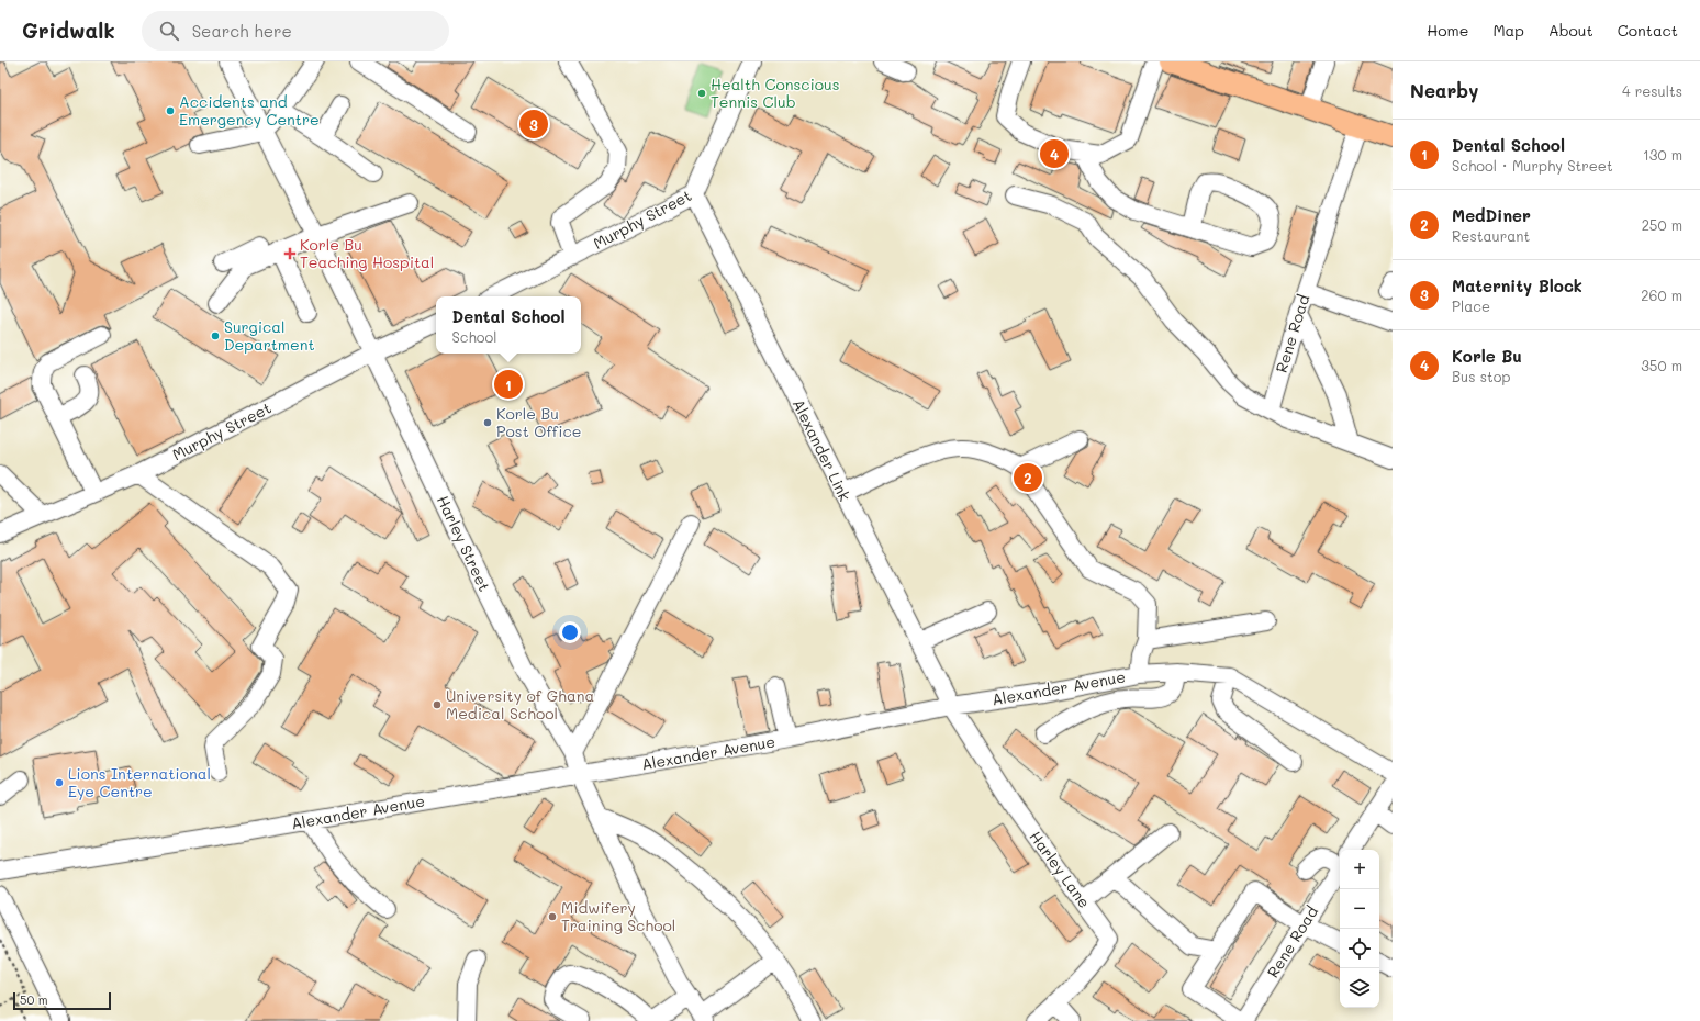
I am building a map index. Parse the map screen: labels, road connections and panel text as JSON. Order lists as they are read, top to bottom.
{
  "streets": {
    "street": [
      "Murphy Street",
      "Rene Road",
      "Alexander Link",
      "Harley Street",
      "Alexander Avenue",
      "Harley Lane"
    ]
  },
  "crossings": [
    ["Murphy Street", "Alexander Link"],
    ["Murphy Street", "Harley Street"],
    ["Alexander Link", "Alexander Avenue"],
    ["Alexander Link", "Harley Lane"],
    ["Harley Street", "Alexander Avenue"],
    ["Alexander Avenue", "Harley Lane"]
  ],
  "places": {
    "other": [
      "Health Conscious Tennis Club",
      "Accidents and Emergency Centre",
      "Surgical Department",
      "Korle Bu Post Office",
      "University of Ghana Medical School",
      "Lions International Eye Centre",
      "Midwifery Training School"
    ],
    "health": ["Korle Bu Teaching Hospital"]
  },
  "scale_bar": "50 m",
  "page": {
    "header": "Gridwalk",
    "search": "Search here",
    "nav": [
      "Home",
      "Map",
      "About",
      "Contact"
    ],
    "heading": ["Nearby", "4 results"],
    "pins": [
      "3",
      "4",
      "1",
      "2"
    ],
    "list": [
      {
        "mark": "1",
        "name": "Dental School",
        "note": "School · Murphy Street",
        "value": "130 m"
      },
      {
        "mark": "2",
        "name": "MedDiner",
        "note": "Restaurant",
        "value": "250 m"
      },
      {
        "mark": "3",
        "name": "Maternity Block",
        "note": "Place",
        "value": "260 m"
      },
      {
        "mark": "4",
        "name": "Korle Bu",
        "note": "Bus stop",
        "value": "350 m"
      }
    ],
    "popup": ["Dental School", "School"],
    "map_buttons": ["+", "−"],
    "scale": "50 m"
  }
}
